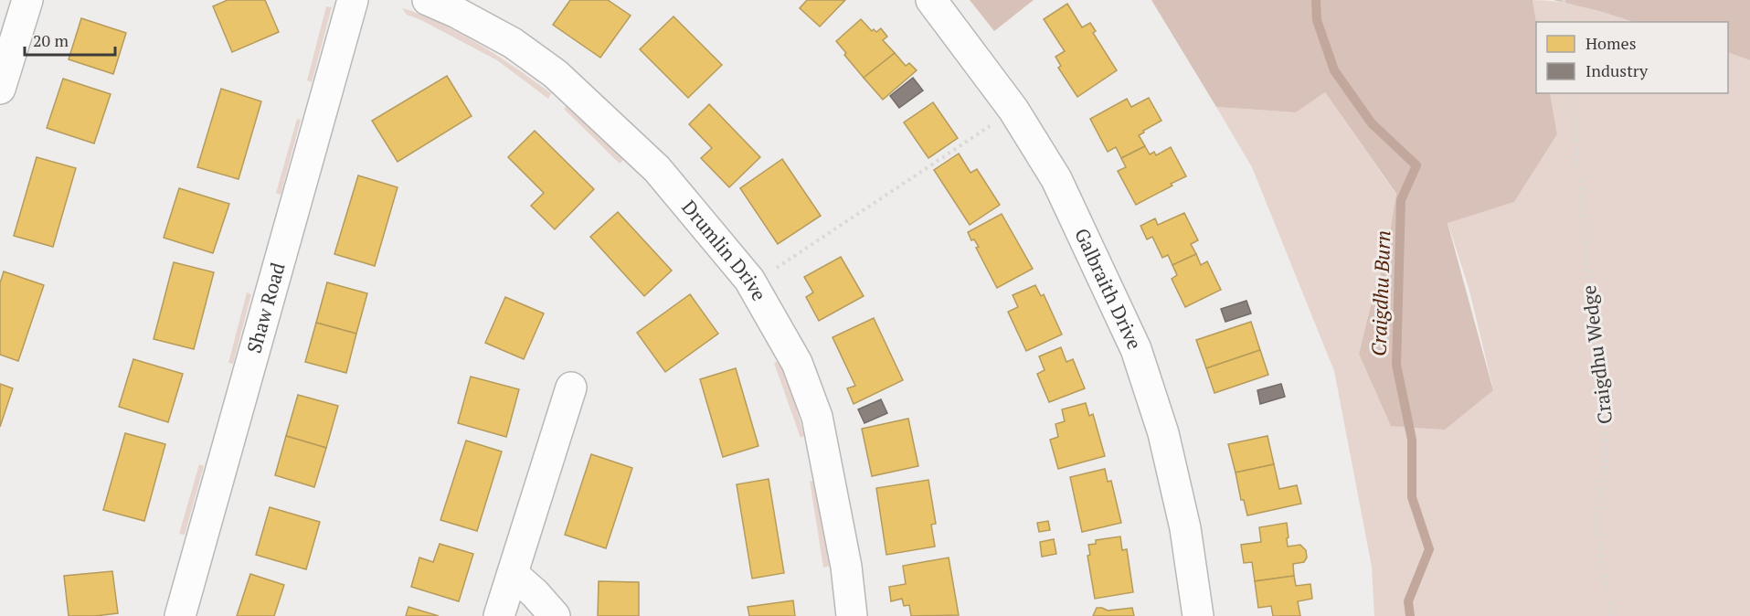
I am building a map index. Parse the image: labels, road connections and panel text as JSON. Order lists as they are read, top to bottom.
{
  "streets": {
    "street": ["Drumlin Drive", "Galbraith Drive", "Shaw Road"],
    "path": ["Craigdhu Wedge"]
  },
  "water": ["Craigdhu Burn"],
  "legend": ["Homes", "Industry"],
  "scale_bar": "20 m"
}
